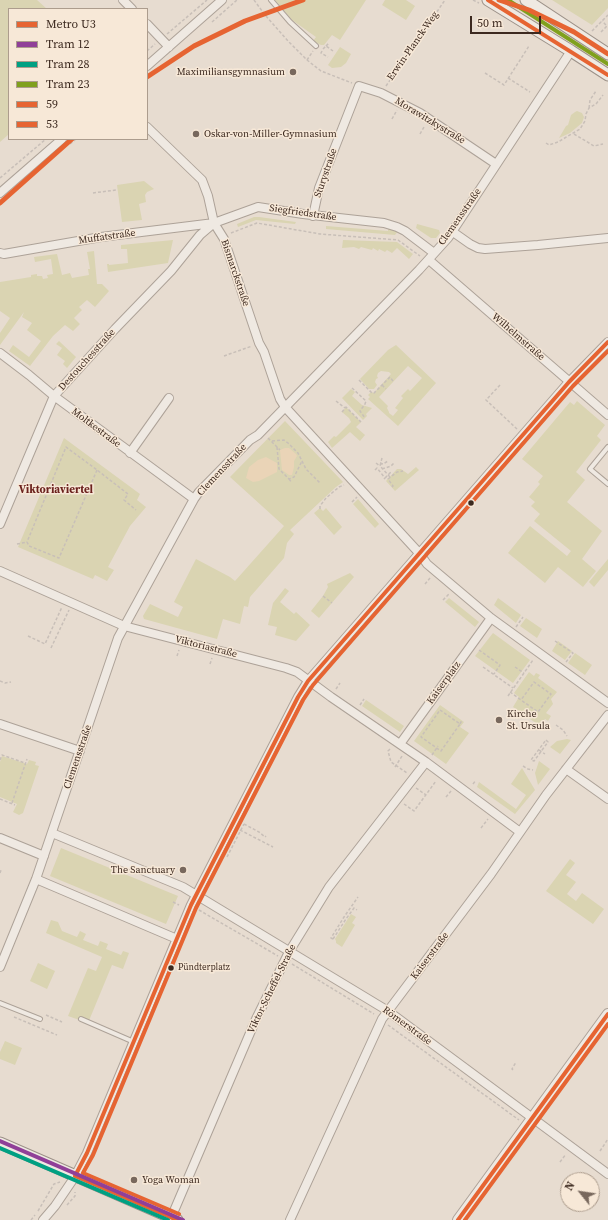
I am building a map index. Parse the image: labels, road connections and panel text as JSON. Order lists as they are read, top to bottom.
{
  "streets": {
    "street": [
      "Morawitzkystraße",
      "Sturystraße",
      "Siegfriedstraße",
      "Clemensstraße",
      "Muffatstraße",
      "Bismarckstraße",
      "Wilhelmstraße",
      "Destouchesstraße",
      "Moltkestraße",
      "Viktoriastraße",
      "Kaiserplatz",
      "Kaiserstraße",
      "Viktor-Scheffel-Straße",
      "Römerstraße"
    ],
    "path": ["Erwin-Planck-Weg"]
  },
  "crossings": [
    ["Erwin-Planck-Weg", "Morawitzkystraße"],
    ["Morawitzkystraße", "Sturystraße"],
    ["Morawitzkystraße", "Clemensstraße"],
    ["Sturystraße", "Siegfriedstraße"],
    ["Siegfriedstraße", "Clemensstraße"],
    ["Siegfriedstraße", "Muffatstraße"],
    ["Siegfriedstraße", "Bismarckstraße"],
    ["Siegfriedstraße", "Wilhelmstraße"],
    ["Siegfriedstraße", "Destouchesstraße"],
    ["Clemensstraße", "Bismarckstraße"],
    ["Clemensstraße", "Wilhelmstraße"],
    ["Clemensstraße", "Moltkestraße"],
    ["Clemensstraße", "Viktoriastraße"],
    ["Muffatstraße", "Bismarckstraße"],
    ["Muffatstraße", "Destouchesstraße"],
    ["Bismarckstraße", "Destouchesstraße"],
    ["Bismarckstraße", "Kaiserplatz"],
    ["Destouchesstraße", "Moltkestraße"],
    ["Viktoriastraße", "Kaiserplatz"],
    ["Kaiserstraße", "Römerstraße"],
    ["Viktor-Scheffel-Straße", "Römerstraße"]
  ],
  "districts": ["Viktoriaviertel"],
  "places": [
    "Maximiliansgymnasium",
    "Oskar-von-Miller-Gymnasium",
    "Kirche St. Ursula",
    "The Sanctuary",
    "Pündterplatz",
    "Yoga Woman"
  ],
  "lines": [
    "metro line U3",
    "tram line 23",
    "transit line 59",
    "transit line 53",
    "tram line 12",
    "tram line 28"
  ],
  "legend": [
    "Metro U3",
    "Tram 12",
    "Tram 28",
    "Tram 23",
    "59",
    "53"
  ],
  "scale_bar": "50 m",
  "north": "top left"
}
